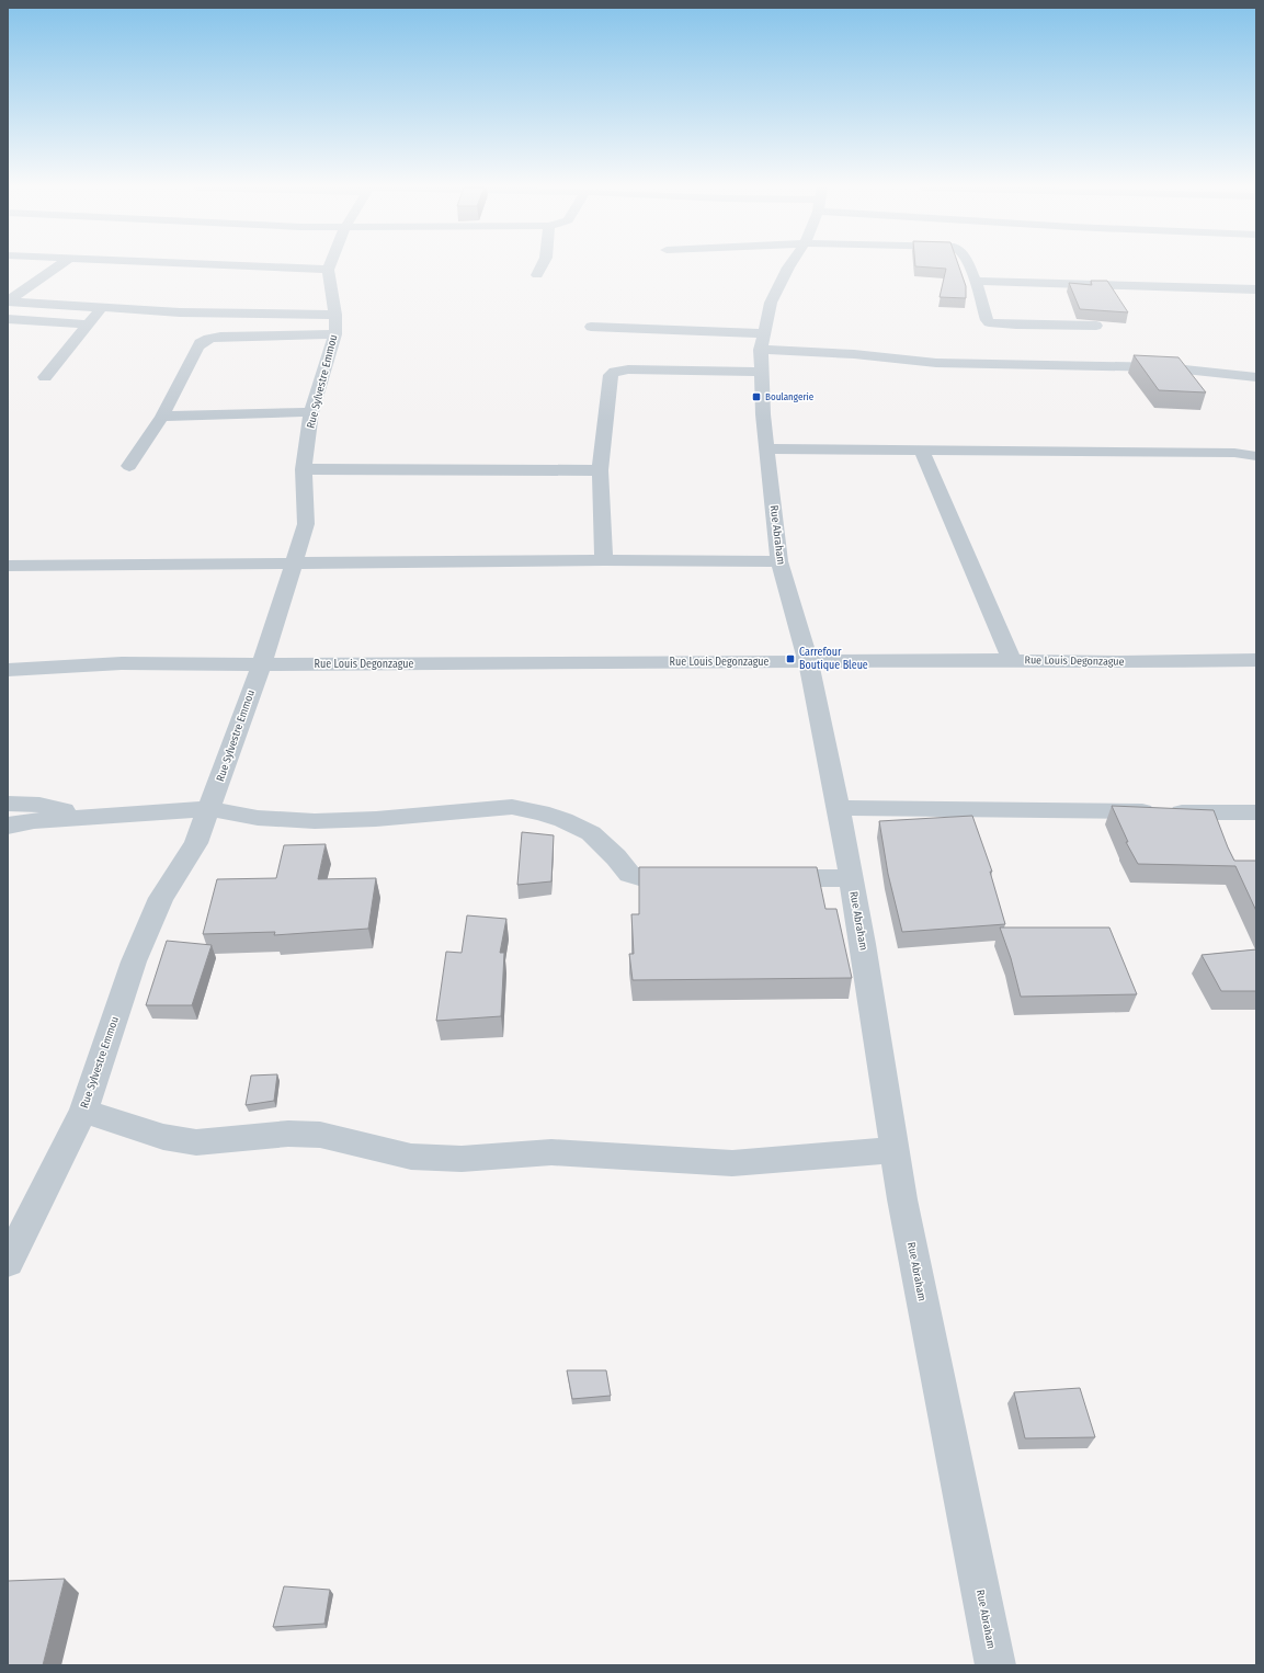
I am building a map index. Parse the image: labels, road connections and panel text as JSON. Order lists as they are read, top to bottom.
{
  "streets": {
    "street": ["Rue Sylvestre Emmou", "Rue Abraham", "Rue Louis Degonzague"]
  },
  "crossings": [
    ["Rue Sylvestre Emmou", "Rue Louis Degonzague"],
    ["Rue Abraham", "Rue Louis Degonzague"]
  ],
  "places": {
    "transit": ["Boulangerie", "Carrefour Boutique Bleue"]
  }
}
